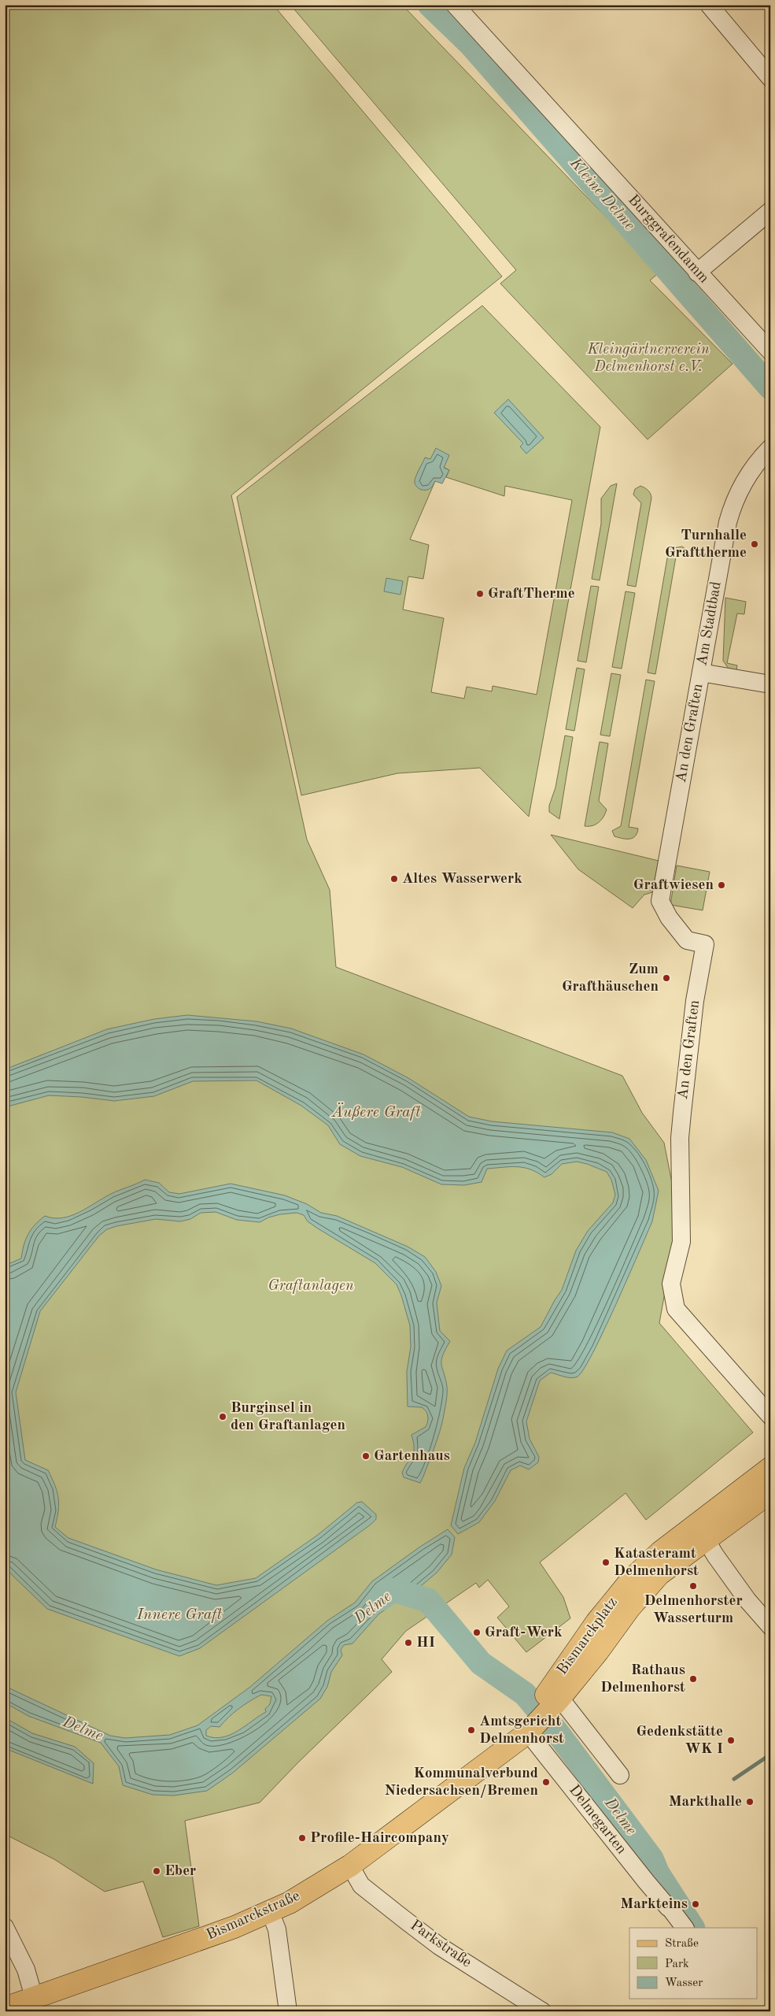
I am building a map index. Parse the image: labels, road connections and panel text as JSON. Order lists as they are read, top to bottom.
{
  "streets": {
    "main road": ["Bismarckplatz", "Bismarckstraße"],
    "street": [
      "Burggrafendamm",
      "Am Stadtbad",
      "An den Graften",
      "Delmegarten",
      "Parkstraße"
    ]
  },
  "crossings": [
    ["Am Stadtbad", "An den Graften"],
    ["Bismarckplatz", "Delmegarten"],
    ["Bismarckplatz", "Bismarckstraße"],
    ["Delmegarten", "Bismarckstraße"],
    ["Bismarckstraße", "Parkstraße"]
  ],
  "water": [
    "Kleine Delme",
    "Äußere Graft",
    "Delme",
    "Innere Graft"
  ],
  "parks": ["Kleingärtnerverein Delmenhorst e.V.", "Graftanlagen"],
  "places": [
    "Turnhalle Grafttherme",
    "GraftTherme",
    "Altes Wasserwerk",
    "Graftwiesen",
    "Zum Grafthäuschen",
    "Burginsel in den Graftanlagen",
    "Gartenhaus",
    "Katasteramt Delmenhorst",
    "Delmenhorster Wasserturm",
    "Graft-Werk",
    "HI",
    "Rathaus Delmenhorst",
    "Amtsgericht Delmenhorst",
    "Gedenkstätte WK I",
    "Kommunalverbund Niedersachsen/Bremen",
    "Markthalle",
    "Profile-Haircompany",
    "Eber",
    "Markteins"
  ],
  "legend": ["Straße", "Park", "Wasser"]
}
